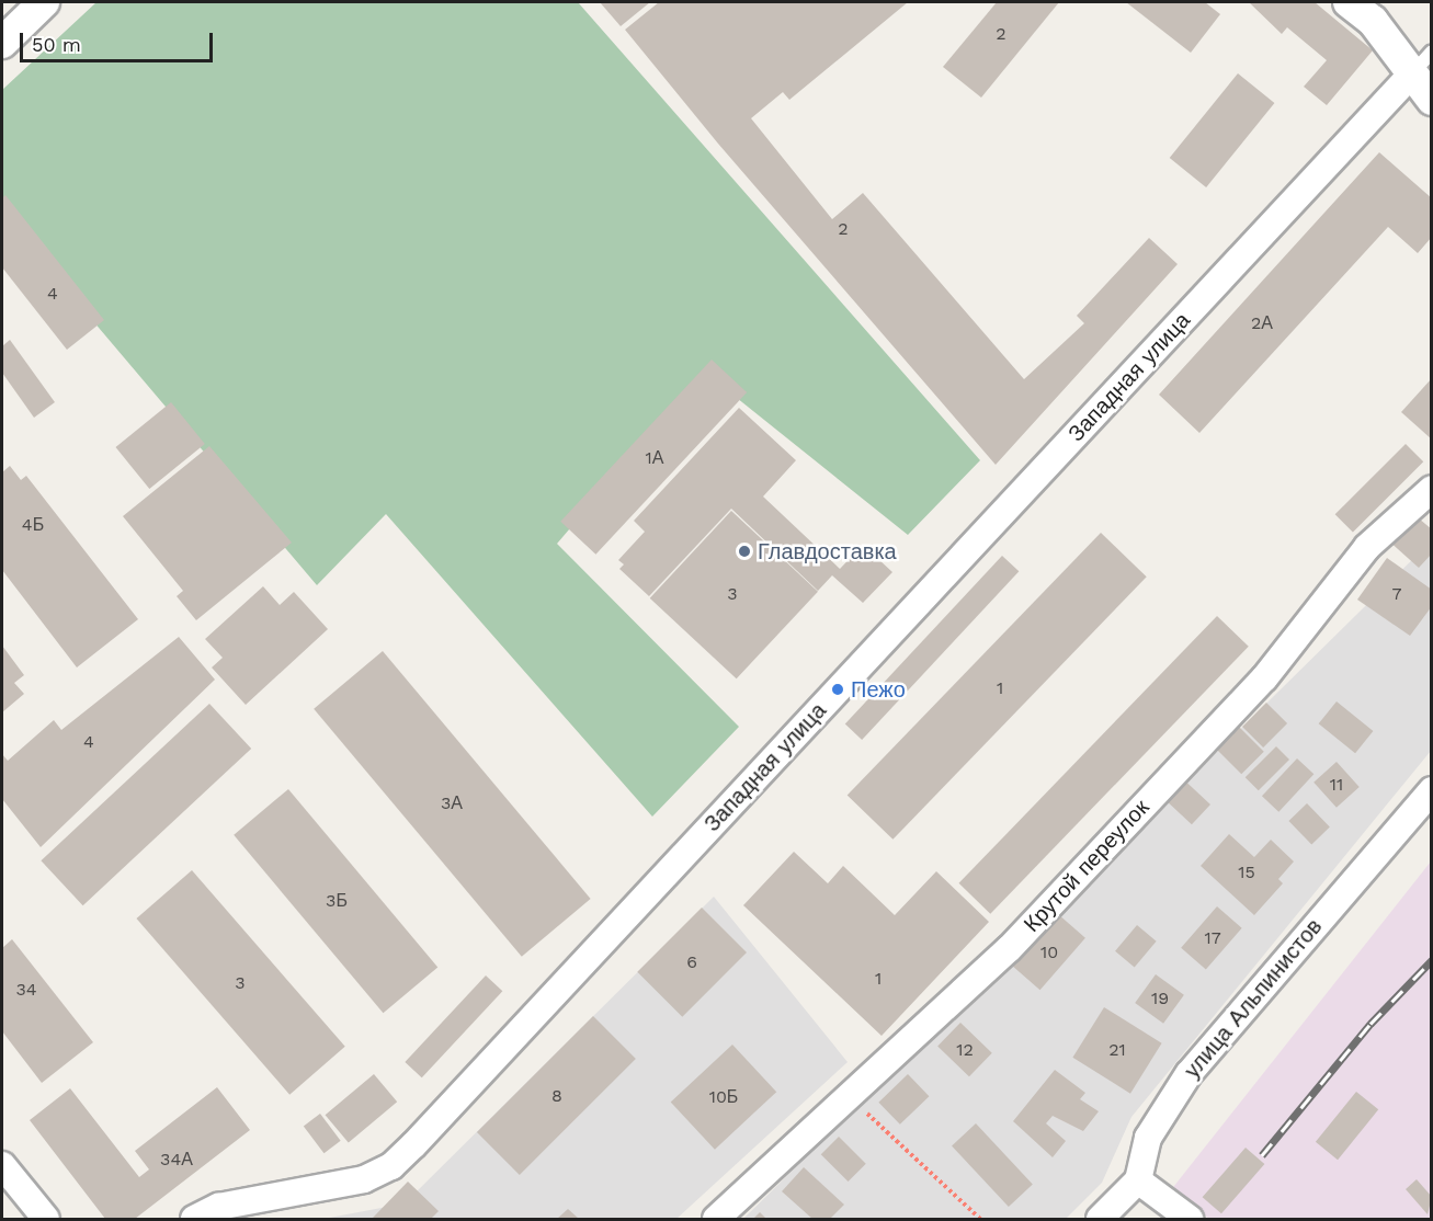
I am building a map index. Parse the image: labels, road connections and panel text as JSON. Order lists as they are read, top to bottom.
{
  "streets": {
    "street": ["Западная улица", "Крутой переулок", "улица Альпинистов"]
  },
  "places": ["Главдоставка", "Пежо"],
  "house_numbers": [
    "2",
    "2",
    "4",
    "2А",
    "1А",
    "4Б",
    "3",
    "7",
    "1",
    "4",
    "11",
    "3А",
    "15",
    "3Б",
    "17",
    "10",
    "6",
    "1",
    "3",
    "34",
    "19",
    "12",
    "21",
    "8",
    "10Б",
    "34А"
  ],
  "scale_bar": "50 m"
}
